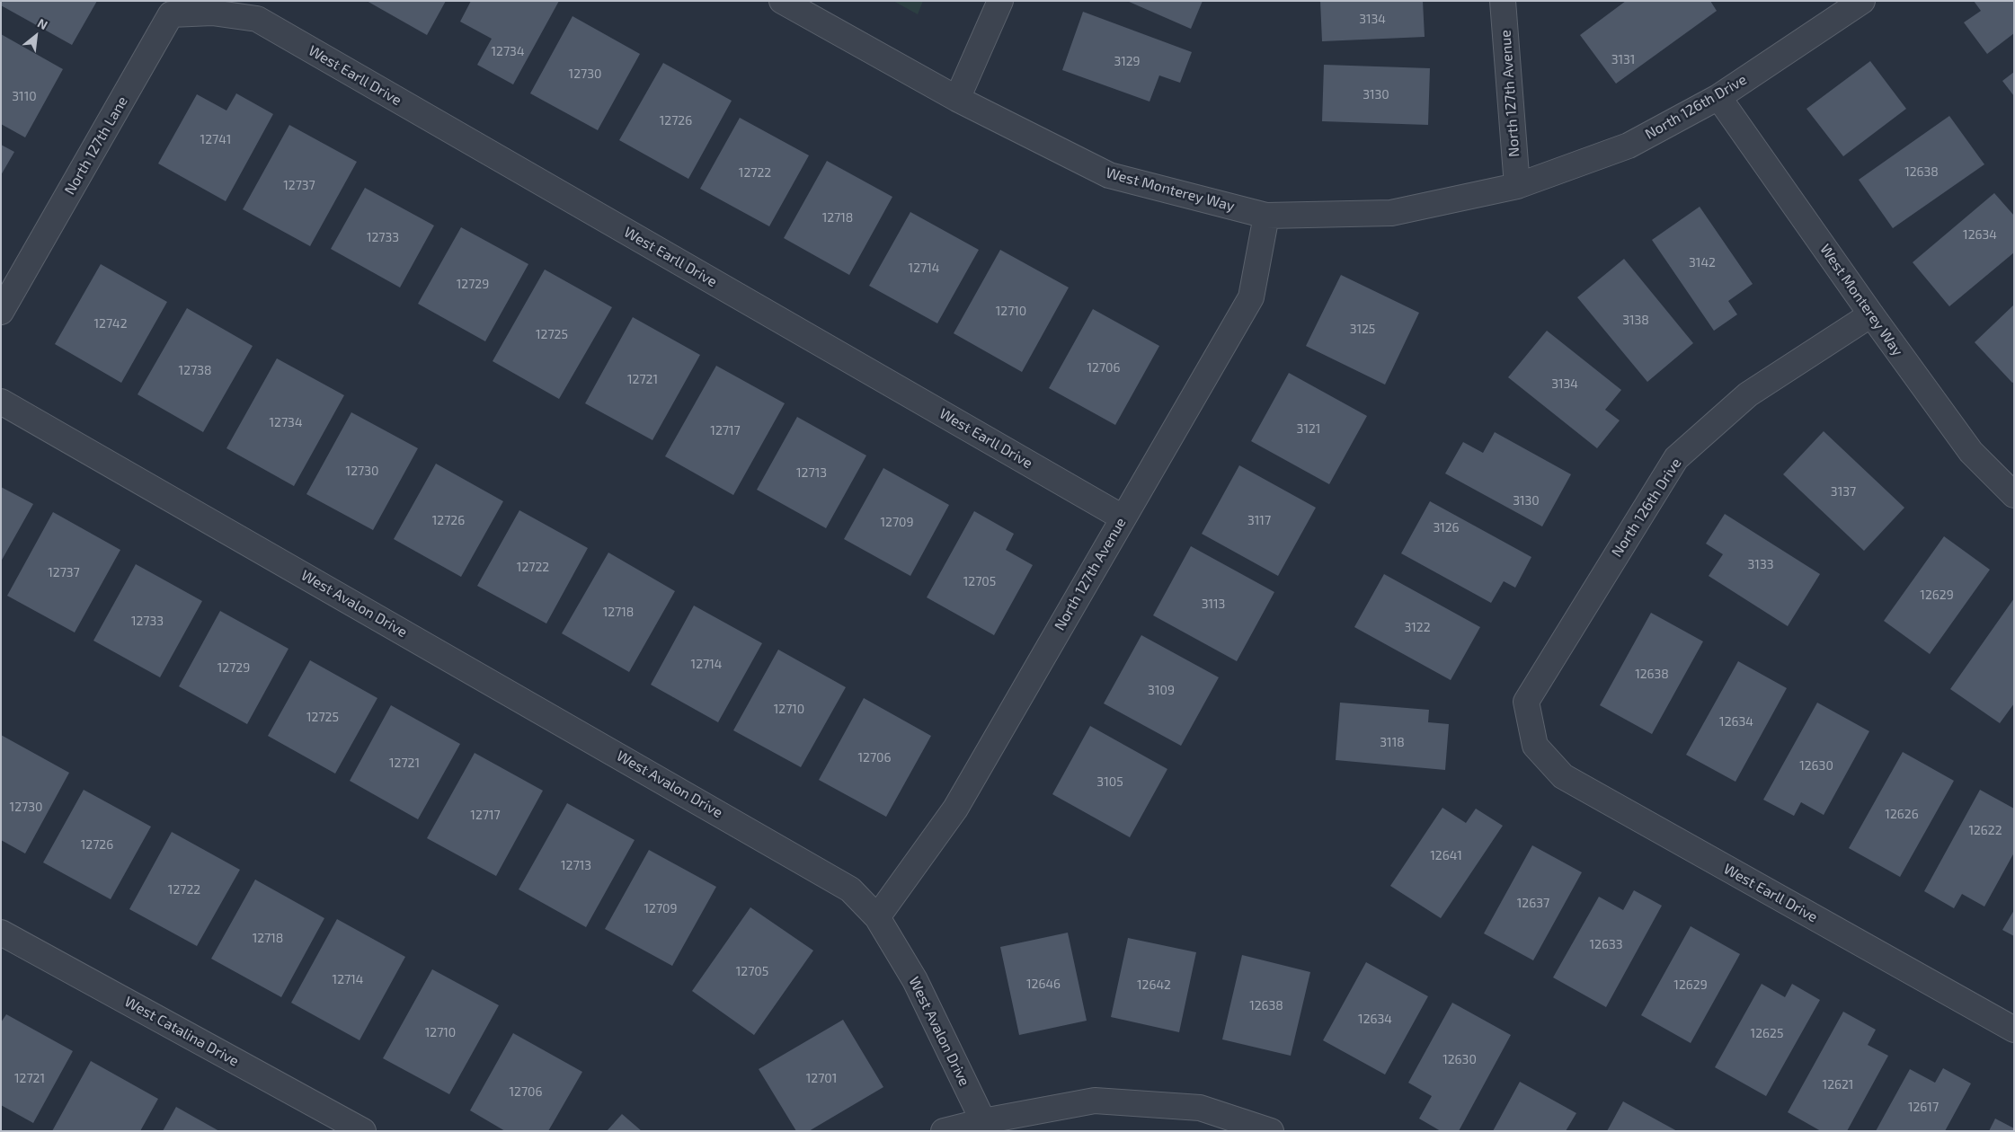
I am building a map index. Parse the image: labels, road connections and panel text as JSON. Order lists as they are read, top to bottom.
{
  "streets": {
    "street": [
      "West Earll Drive",
      "North 127th Avenue",
      "North 126th Drive",
      "North 127th Lane",
      "West Monterey Way",
      "West Avalon Drive",
      "West Catalina Drive"
    ]
  },
  "crossings": [
    ["West Earll Drive", "North 127th Avenue"],
    ["West Earll Drive", "North 126th Drive"],
    ["West Earll Drive", "North 127th Lane"],
    ["North 127th Avenue", "North 126th Drive"],
    ["North 127th Avenue", "West Monterey Way"],
    ["North 127th Avenue", "West Avalon Drive"],
    ["North 126th Drive", "West Monterey Way"]
  ],
  "house_numbers": [
    "3134",
    "12734",
    "3131",
    "3129",
    "12730",
    "3130",
    "3110",
    "12726",
    "12741",
    "12638",
    "12722",
    "12737",
    "12718",
    "12634",
    "12733",
    "3142",
    "12714",
    "12729",
    "12710",
    "3138",
    "12742",
    "3125",
    "12725",
    "12706",
    "12738",
    "12721",
    "3134",
    "12734",
    "3121",
    "12717",
    "12730",
    "12713",
    "3137",
    "3130",
    "12726",
    "3117",
    "12709",
    "3126",
    "3133",
    "12722",
    "12737",
    "12705",
    "12629",
    "3113",
    "12718",
    "12733",
    "3122",
    "12714",
    "12729",
    "12638",
    "3109",
    "12710",
    "12725",
    "12634",
    "3118",
    "12706",
    "12721",
    "12630",
    "3105",
    "12730",
    "12626",
    "12717",
    "12622",
    "12726",
    "12641",
    "12713",
    "12722",
    "12637",
    "12709",
    "12718",
    "12633",
    "12705",
    "12714",
    "12646",
    "12642",
    "12629",
    "12638",
    "12634",
    "12710",
    "12625",
    "12630",
    "12721",
    "12701",
    "12621",
    "12706",
    "12617"
  ],
  "north": "top right"
}
